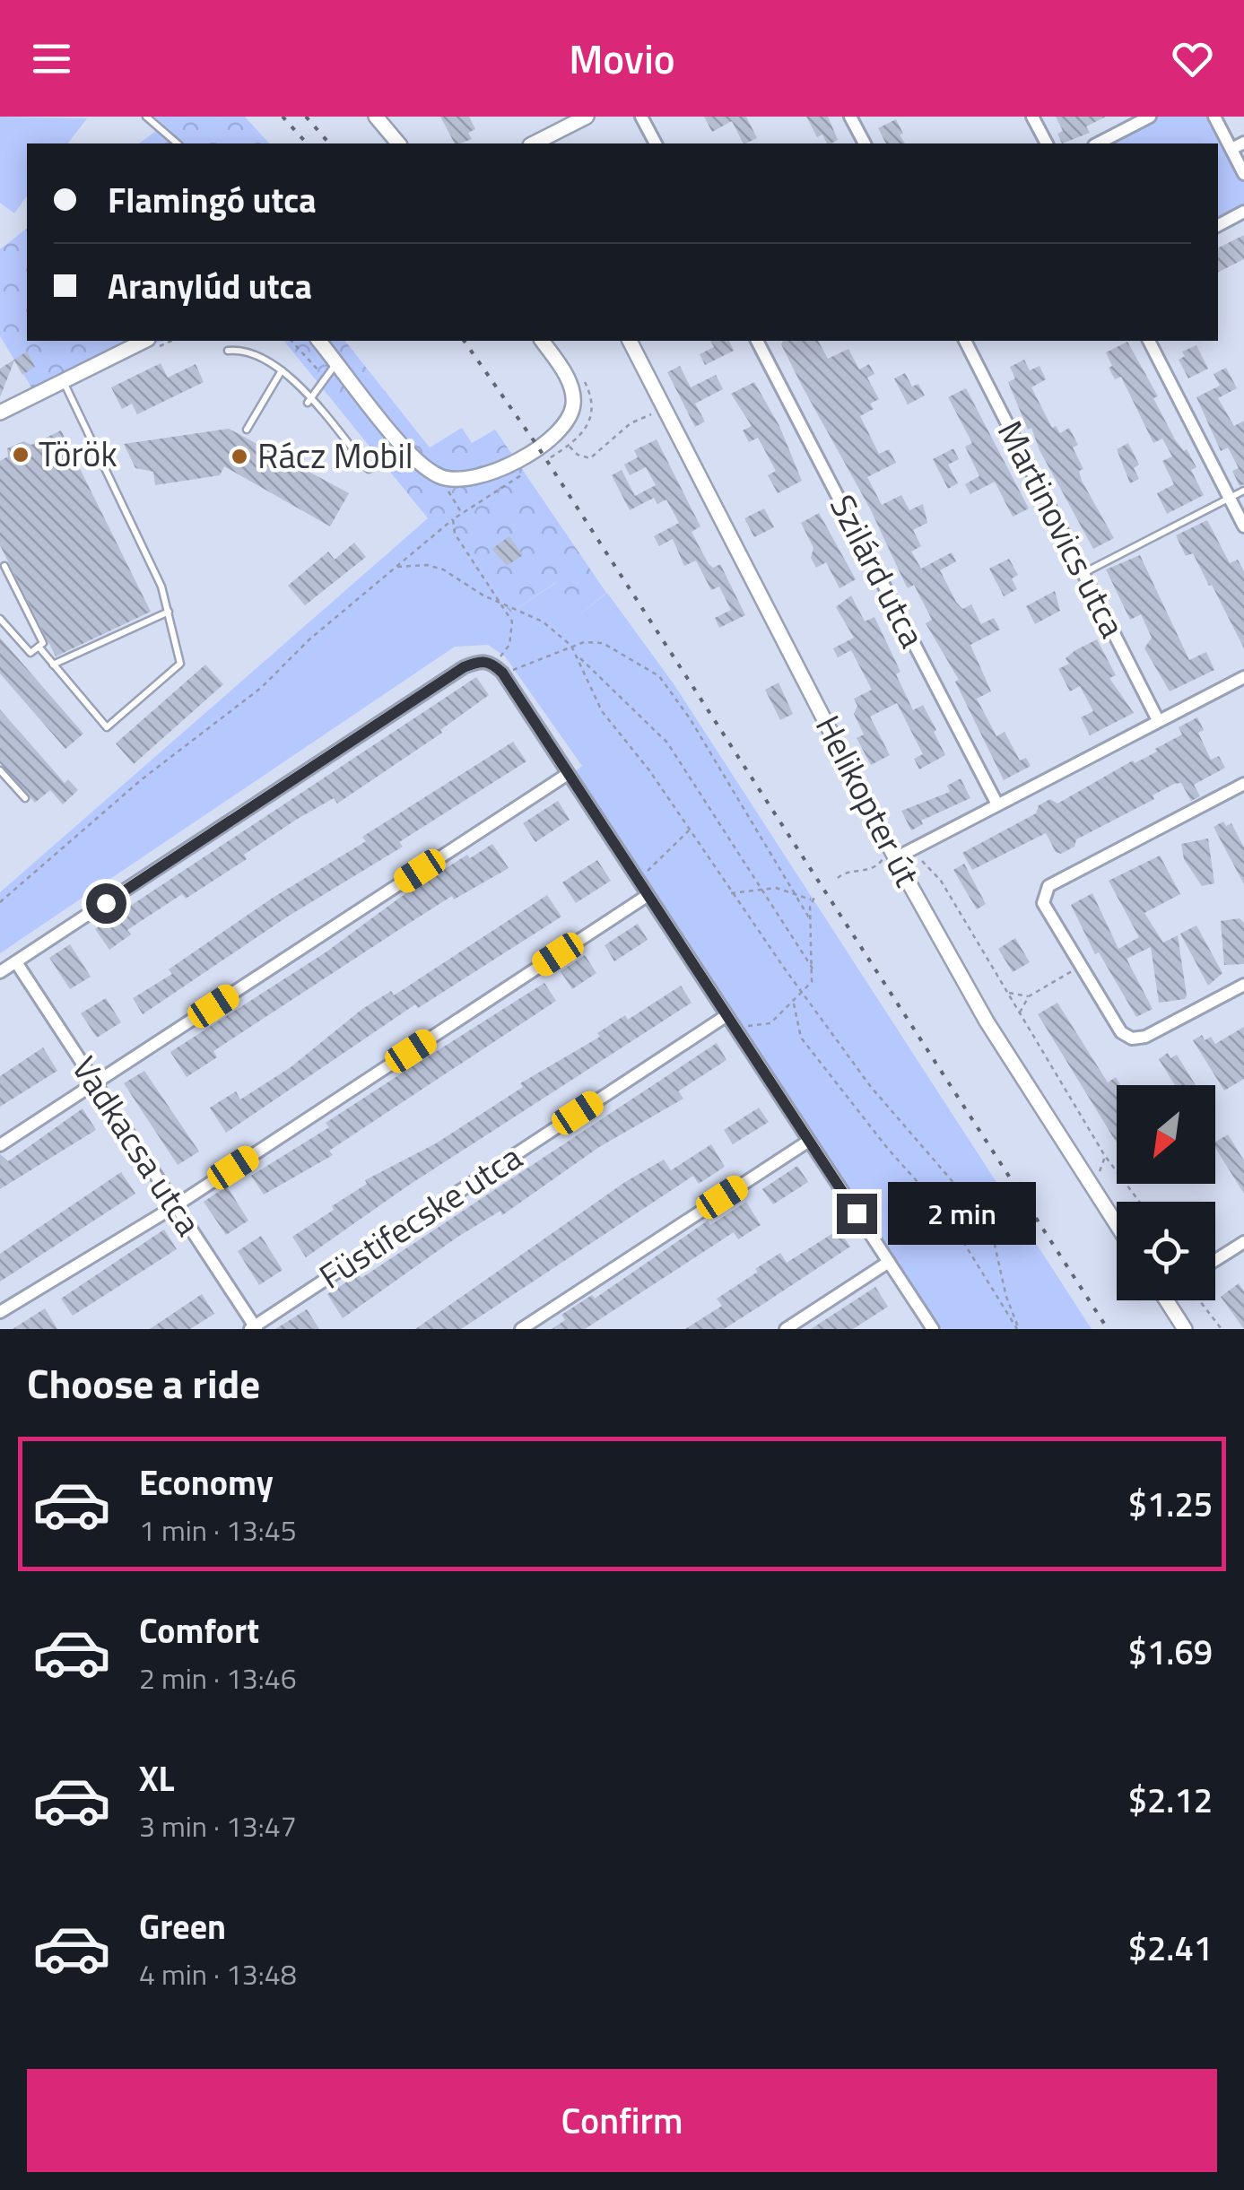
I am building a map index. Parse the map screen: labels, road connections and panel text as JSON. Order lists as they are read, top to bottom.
{
  "streets": {
    "street": [
      "Martinovics utca",
      "Szilárd utca",
      "Helikopter út",
      "Vadkacsa utca",
      "Füstifecske utca"
    ]
  },
  "crossings": [
    ["Vadkacsa utca", "Füstifecske utca"]
  ],
  "places": ["Török", "Rácz Mobil"],
  "north": "bottom left",
  "page": {
    "header": "Movio",
    "banner": ["Flamingó utca", "Aranylúd utca"],
    "bubble": "2 min",
    "heading": "Choose a ride",
    "list": [
      {
        "name": "Economy",
        "note": "1 min · 13:45",
        "value": "$1.25"
      },
      {
        "name": "Comfort",
        "note": "2 min · 13:46",
        "value": "$1.69"
      },
      {
        "name": "XL",
        "note": "3 min · 13:47",
        "value": "$2.12"
      },
      {
        "name": "Green",
        "note": "4 min · 13:48",
        "value": "$2.41"
      }
    ],
    "buttons": "Confirm"
  }
}
